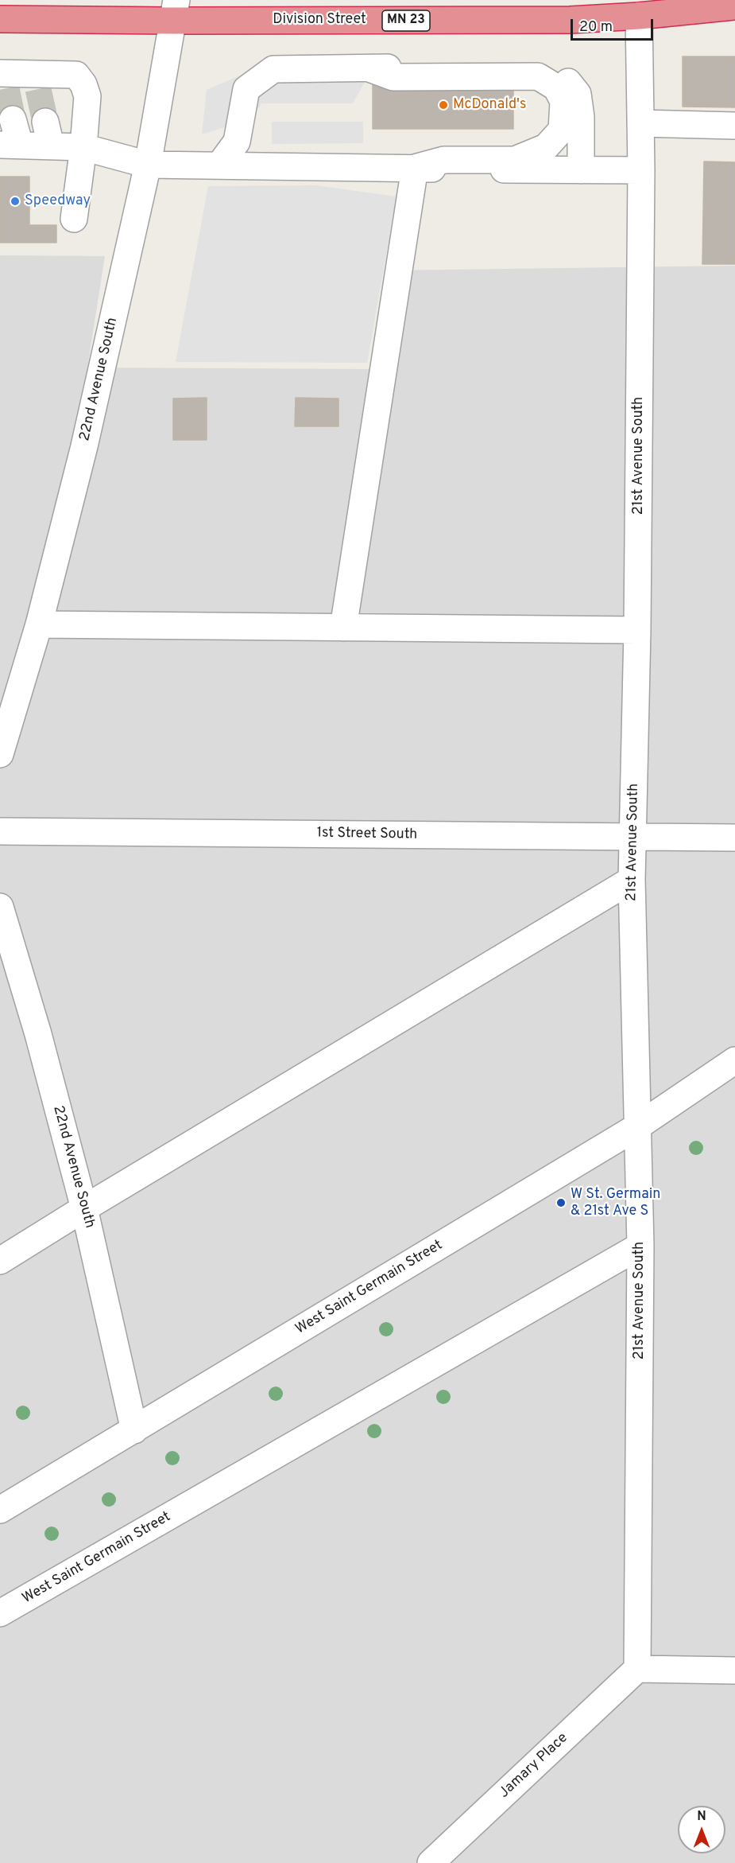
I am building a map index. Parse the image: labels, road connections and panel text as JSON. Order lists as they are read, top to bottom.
{
  "streets": {
    "highway": ["Division Street", "MN 23"],
    "street": [
      "22nd Avenue South",
      "21st Avenue South",
      "1st Street South",
      "West Saint Germain Street",
      "Jamary Place"
    ]
  },
  "crossings": [
    ["Division Street", "MN 23"],
    ["Division Street", "22nd Avenue South"],
    ["Division Street", "21st Avenue South"],
    ["MN 23", "21st Avenue South"],
    ["22nd Avenue South", "West Saint Germain Street"],
    ["21st Avenue South", "1st Street South"],
    ["21st Avenue South", "West Saint Germain Street"],
    ["21st Avenue South", "Jamary Place"]
  ],
  "places": ["McDonald's", "Speedway", "W St. Germain & 21st Ave S"],
  "scale_bar": "20 m",
  "north": "top"
}
